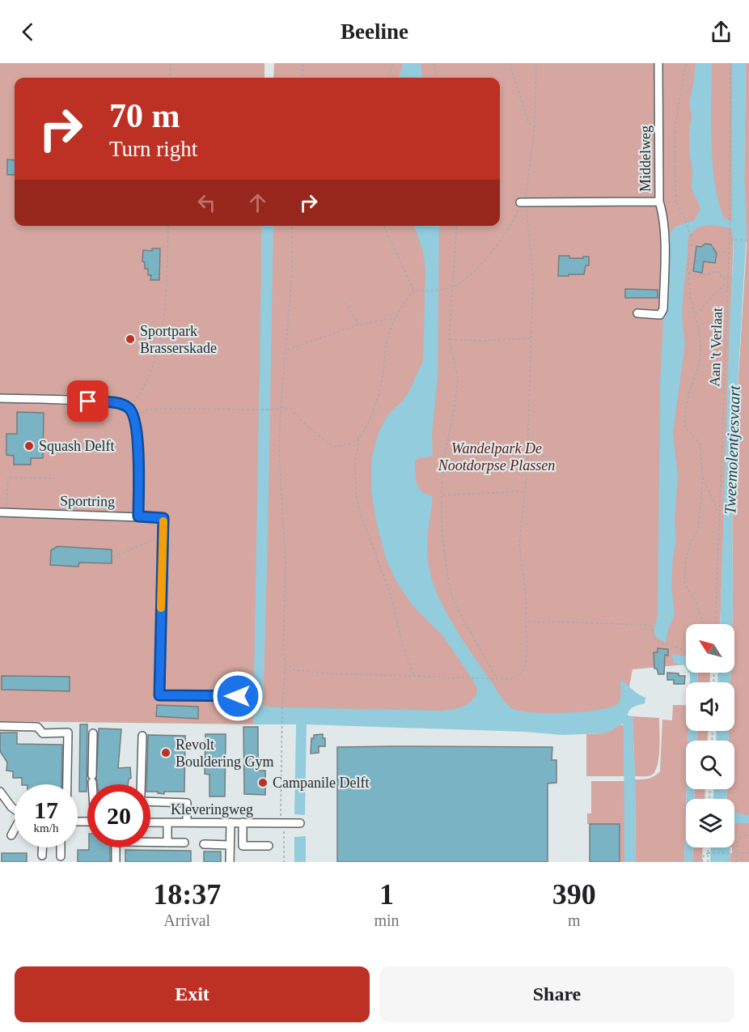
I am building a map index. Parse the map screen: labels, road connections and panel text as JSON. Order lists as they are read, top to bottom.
{
  "streets": {
    "street": ["Middelweg", "Sportring", "Kleveringweg"],
    "path": ["Aan 't Verlaat"]
  },
  "water": ["Tweemolentjesvaart"],
  "parks": ["Wandelpark De Nootdorpse Plassen"],
  "places": [
    "Sportpark Brasserskade",
    "Squash Delft",
    "Revolt Bouldering Gym",
    "Campanile Delft"
  ],
  "north": "top left",
  "page": {
    "header": "Beeline",
    "turn": ["70 m", "Turn right"],
    "speed": "17 km/h",
    "limit": "20",
    "eta": [
      "18:37",
      "Arrival",
      "1",
      "min",
      "390",
      "m"
    ],
    "buttons": ["Exit", "Share"]
  }
}
